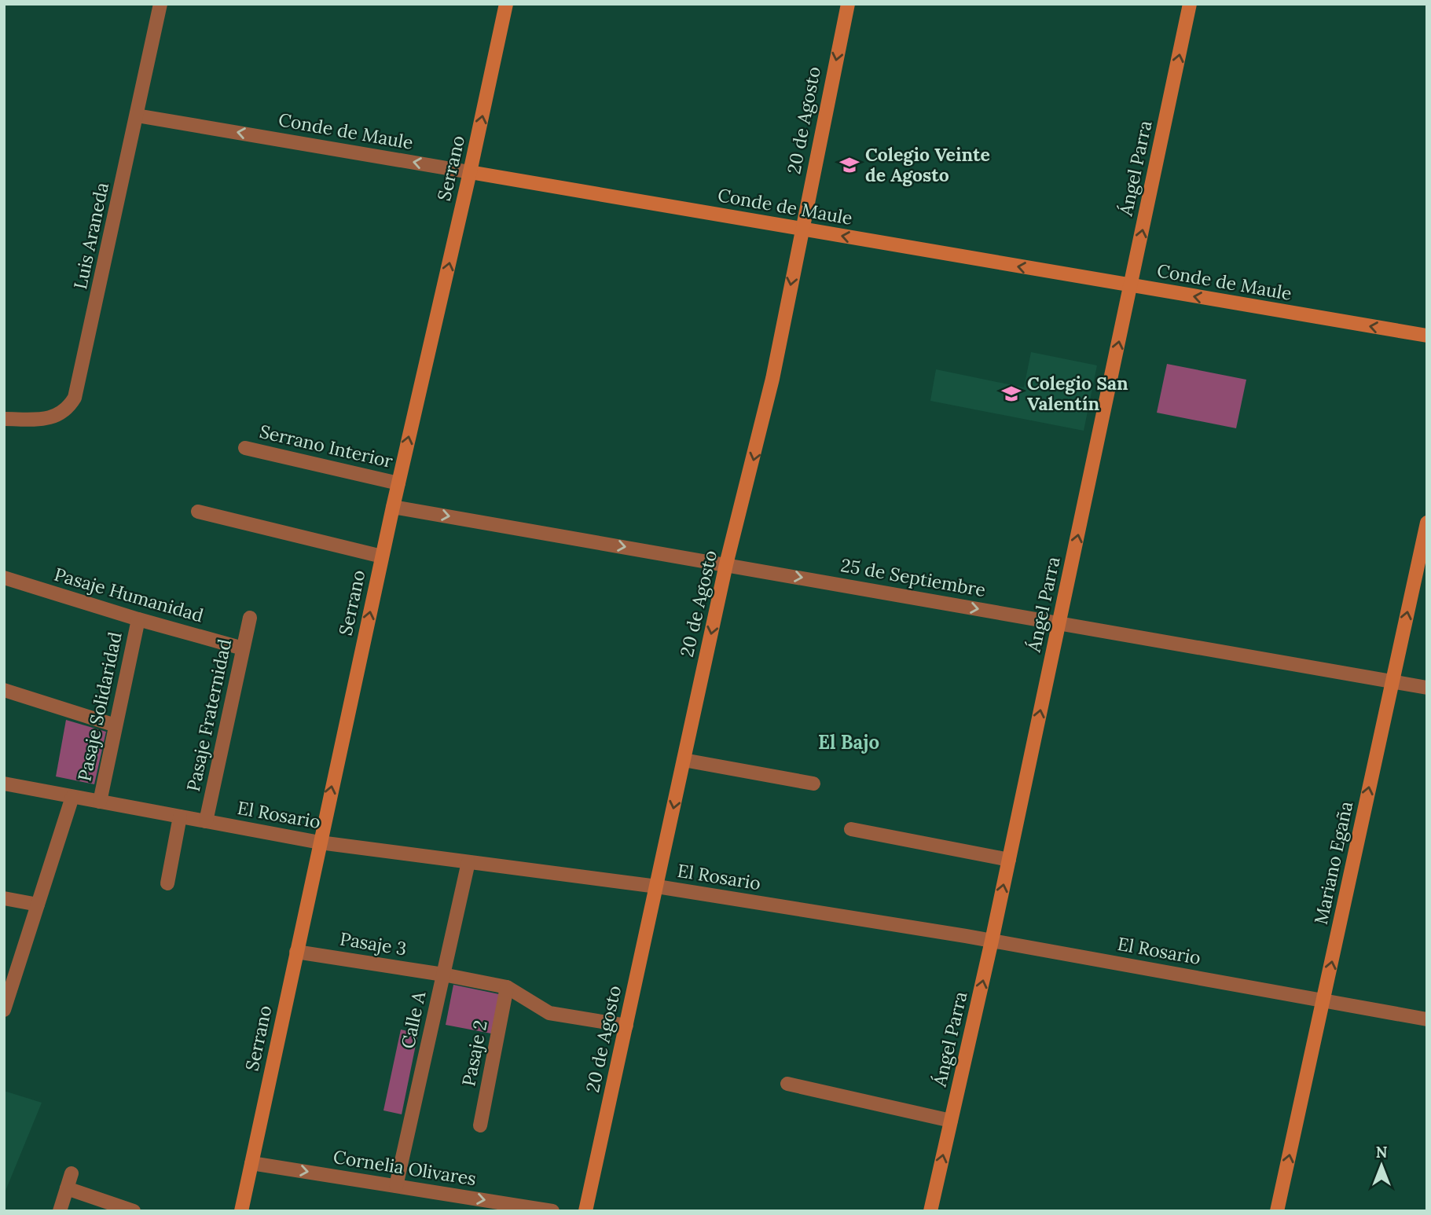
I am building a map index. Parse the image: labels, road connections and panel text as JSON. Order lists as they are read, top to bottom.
{
  "streets": {
    "street": [
      "20 de Agosto",
      "Conde de Maule",
      "Serrano",
      "Ángel Parra",
      "Luis Araneda",
      "Serrano Interior",
      "25 de Septiembre",
      "Pasaje Humanidad",
      "Pasaje Solidaridad",
      "Pasaje Fraternidad",
      "El Rosario",
      "Mariano Egaña",
      "Pasaje 3",
      "Calle A",
      "Pasaje 2",
      "Cornelia Olivares"
    ]
  },
  "crossings": [
    ["20 de Agosto", "Conde de Maule"],
    ["20 de Agosto", "25 de Septiembre"],
    ["20 de Agosto", "El Rosario"],
    ["Conde de Maule", "Serrano"],
    ["Conde de Maule", "Ángel Parra"],
    ["Conde de Maule", "Luis Araneda"],
    ["Serrano", "Serrano Interior"],
    ["Serrano", "25 de Septiembre"],
    ["Serrano", "El Rosario"],
    ["Serrano", "Pasaje 3"],
    ["Serrano", "Cornelia Olivares"],
    ["Ángel Parra", "25 de Septiembre"],
    ["Ángel Parra", "El Rosario"],
    ["25 de Septiembre", "Mariano Egaña"],
    ["Pasaje Humanidad", "Pasaje Solidaridad"],
    ["Pasaje Humanidad", "Pasaje Fraternidad"],
    ["Pasaje Solidaridad", "El Rosario"],
    ["Pasaje Fraternidad", "El Rosario"],
    ["El Rosario", "Mariano Egaña"],
    ["El Rosario", "Calle A"],
    ["Pasaje 3", "Calle A"],
    ["Pasaje 3", "Pasaje 2"],
    ["Calle A", "Cornelia Olivares"]
  ],
  "one_way": [
    "20 de Agosto",
    "Conde de Maule",
    "Serrano",
    "Ángel Parra",
    "25 de Septiembre",
    "Mariano Egaña",
    "Cornelia Olivares"
  ],
  "districts": ["El Bajo"],
  "places": {
    "school or university": ["Colegio Veinte de Agosto", "Colegio San Valentín"]
  },
  "north": "top"
}
